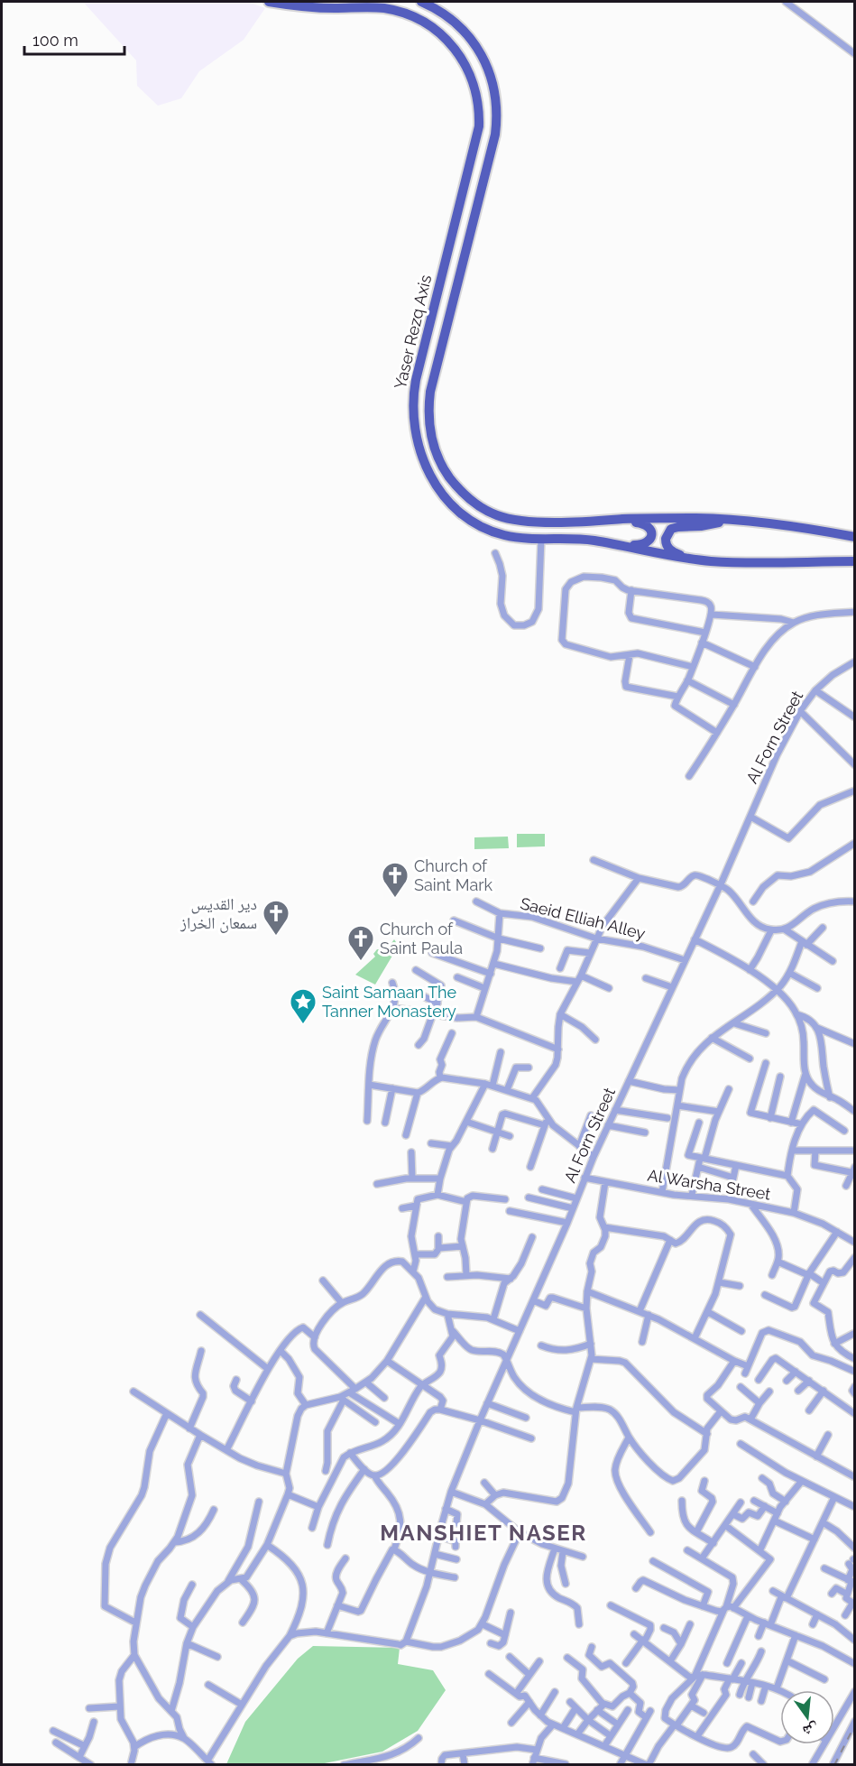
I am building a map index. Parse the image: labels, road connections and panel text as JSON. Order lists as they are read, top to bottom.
{
  "streets": {
    "main road": ["Yaser Rezq Axis"],
    "street": ["Al Forn Street", "Saeid Elliah Alley", "Al Warsha Street"]
  },
  "crossings": [
    ["Al Forn Street", "Saeid Elliah Alley"],
    ["Al Forn Street", "Al Warsha Street"]
  ],
  "districts": ["MANSHIET NASER"],
  "places": {
    "church": ["Church of Saint Mark", "دير القديس سمعان الخراز", "Church of Saint Paula"],
    "place": ["Saint Samaan The Tanner Monastery"]
  },
  "scale_bar": "100 m",
  "north": "bottom"
}
